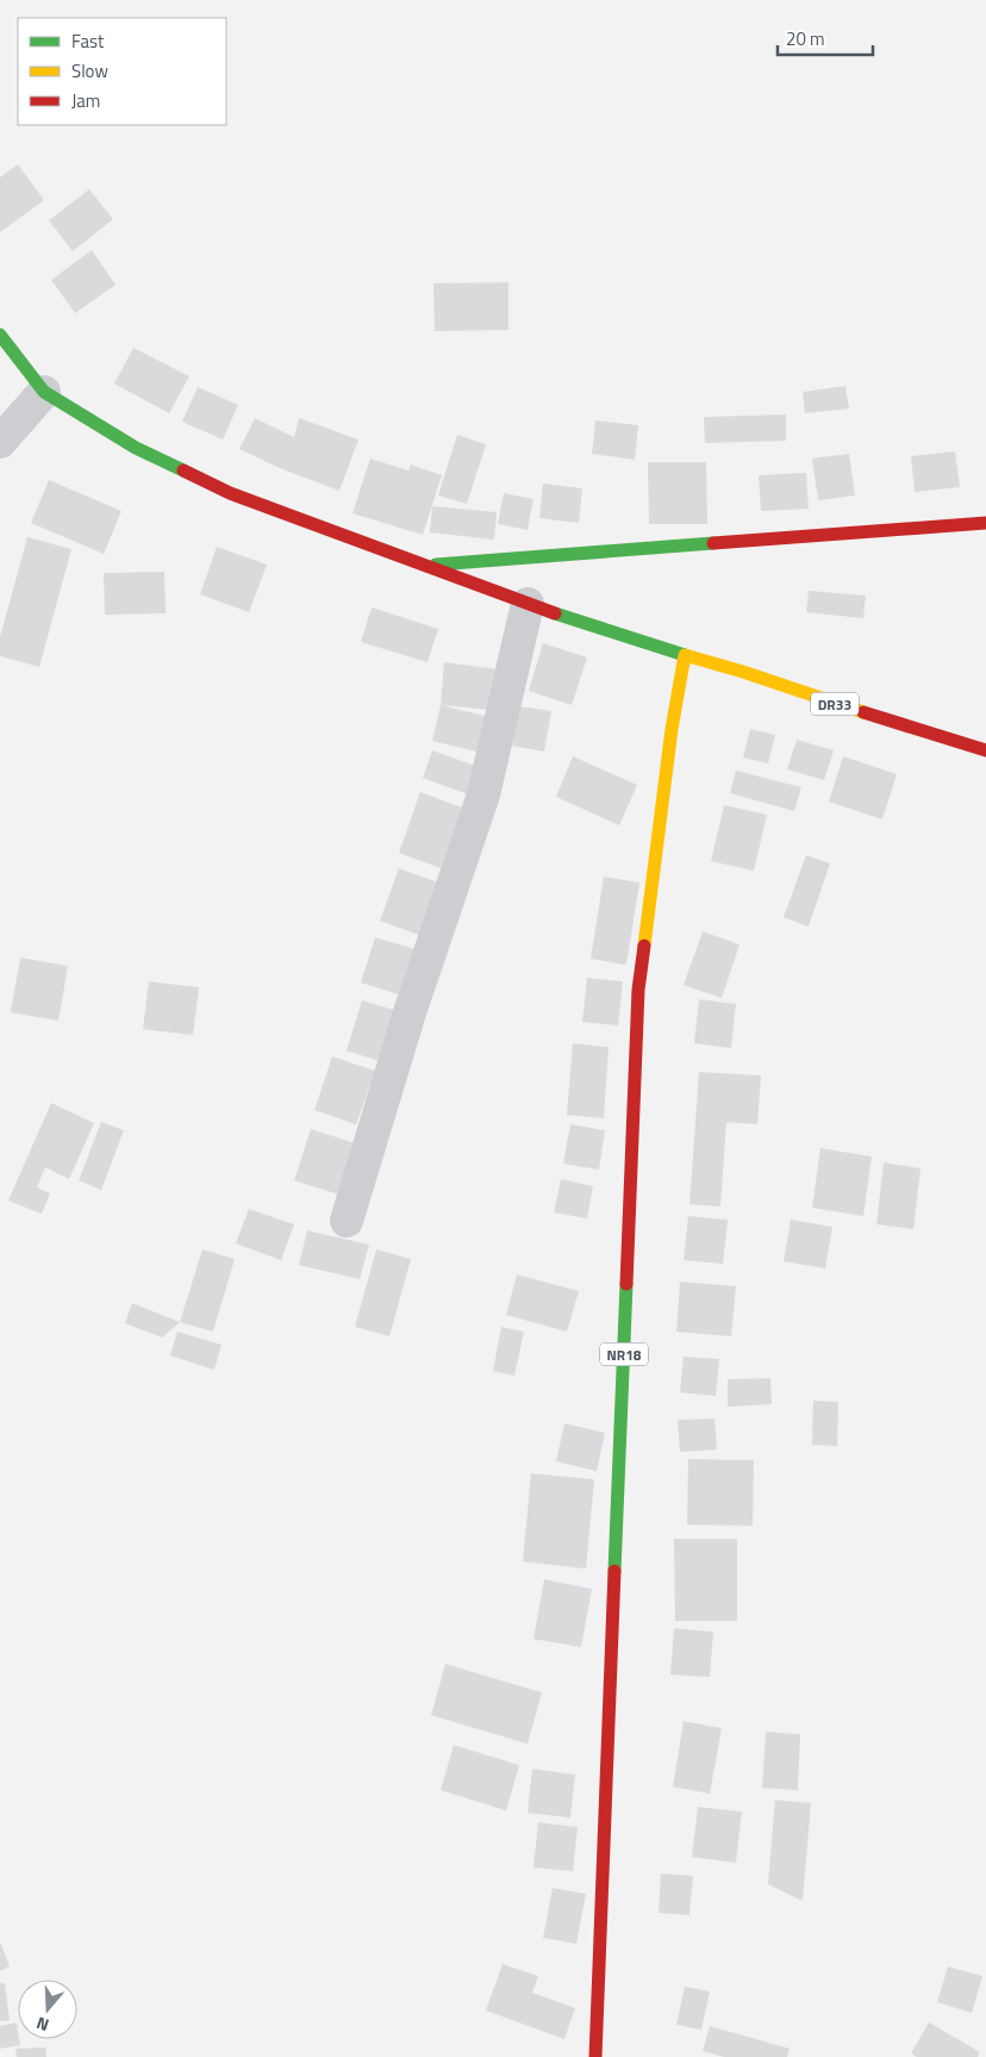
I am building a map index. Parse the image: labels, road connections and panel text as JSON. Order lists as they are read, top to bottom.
{
  "streets": {
    "main road": ["DR33", "NR18"]
  },
  "crossings": [
    ["DR33", "NR18"]
  ],
  "legend": ["Fast", "Slow", "Jam"],
  "scale_bar": "20 m",
  "north": "bottom"
}
